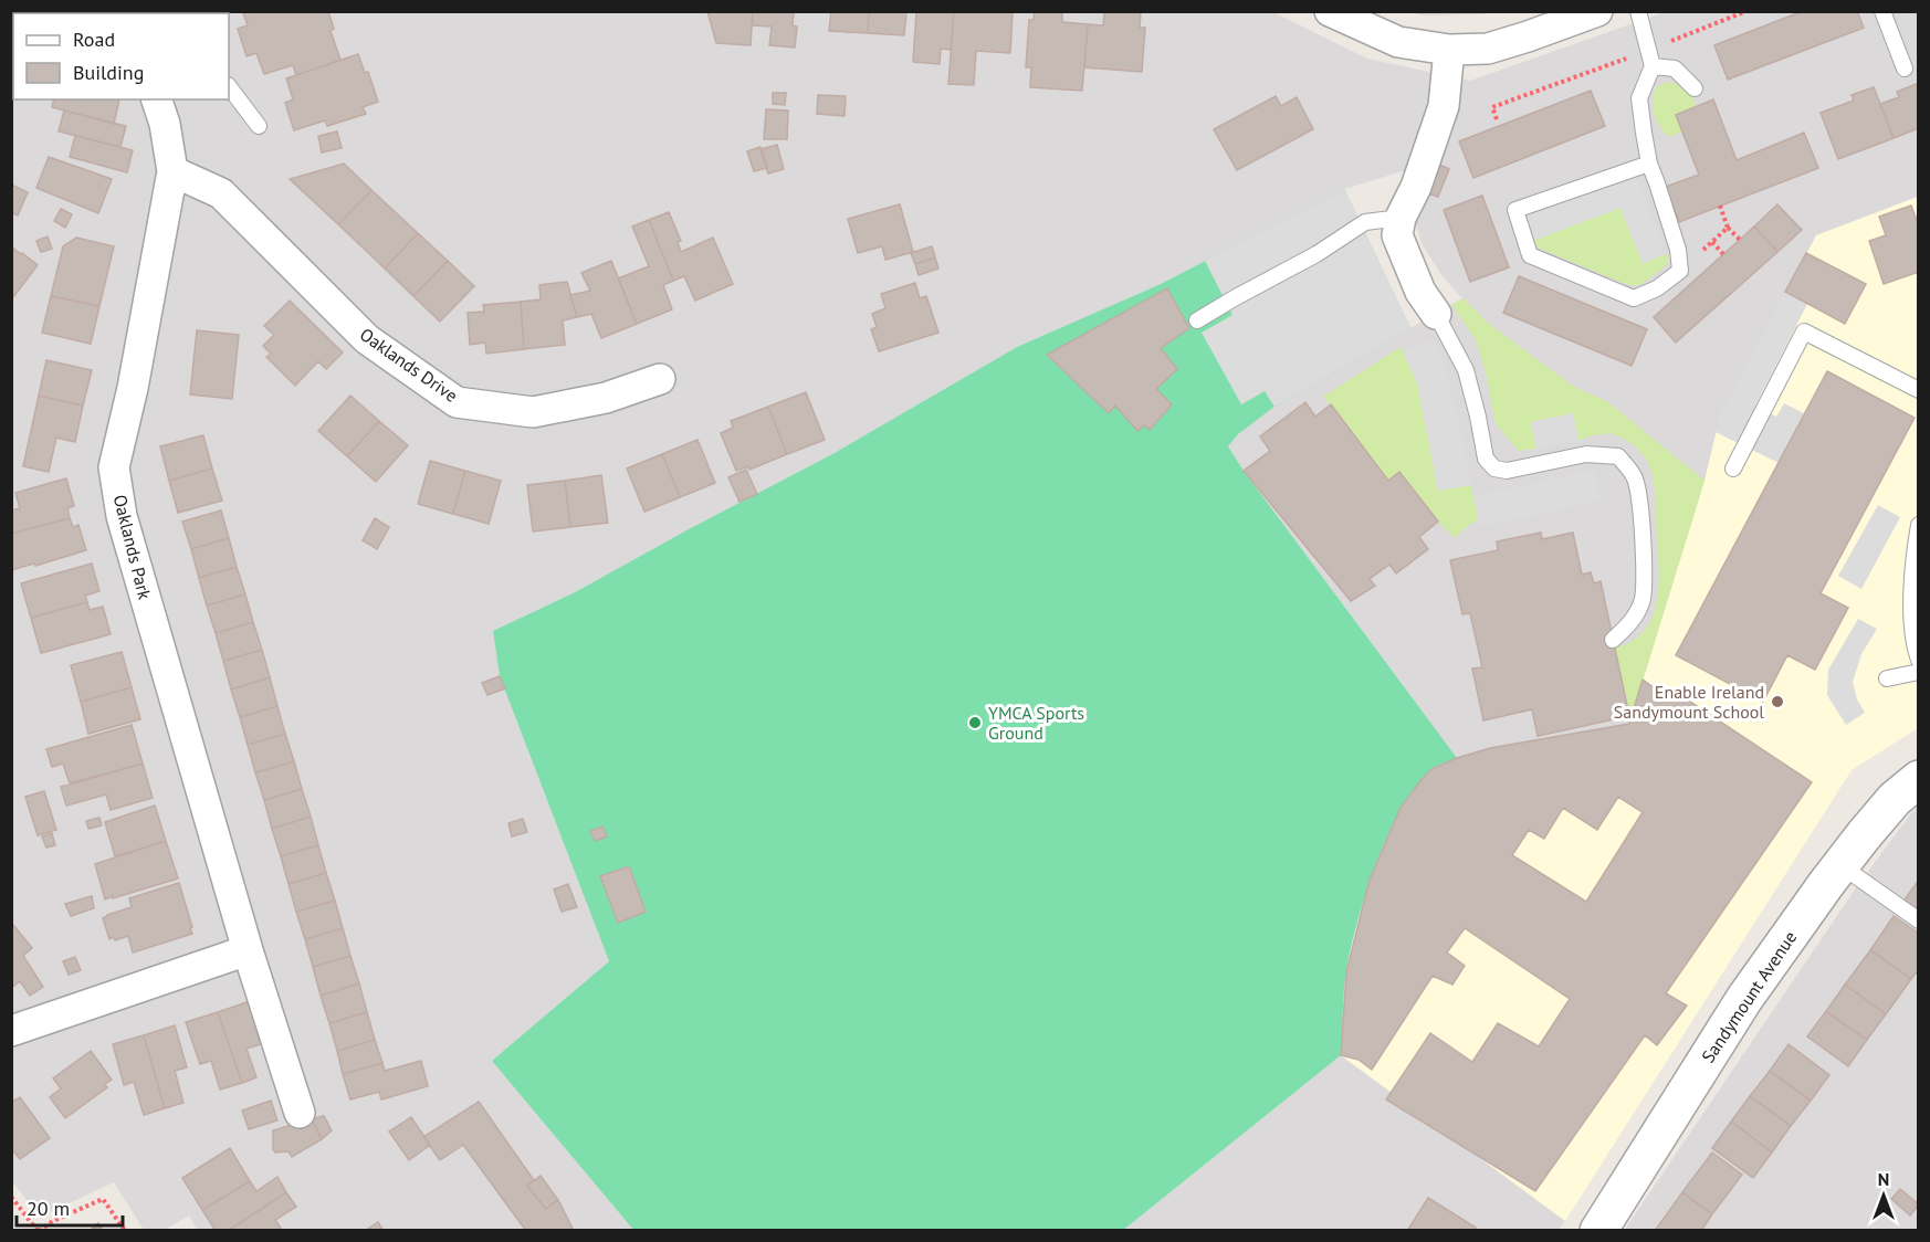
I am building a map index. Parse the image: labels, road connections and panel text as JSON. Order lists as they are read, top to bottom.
{
  "streets": {
    "street": ["Oaklands Drive", "Oaklands Park", "Sandymount Avenue"]
  },
  "crossings": [
    ["Oaklands Drive", "Oaklands Park"]
  ],
  "places": ["Enable Ireland Sandymount School", "YMCA Sports Ground"],
  "legend": ["Road", "Building"],
  "scale_bar": "20 m",
  "north": "top"
}
